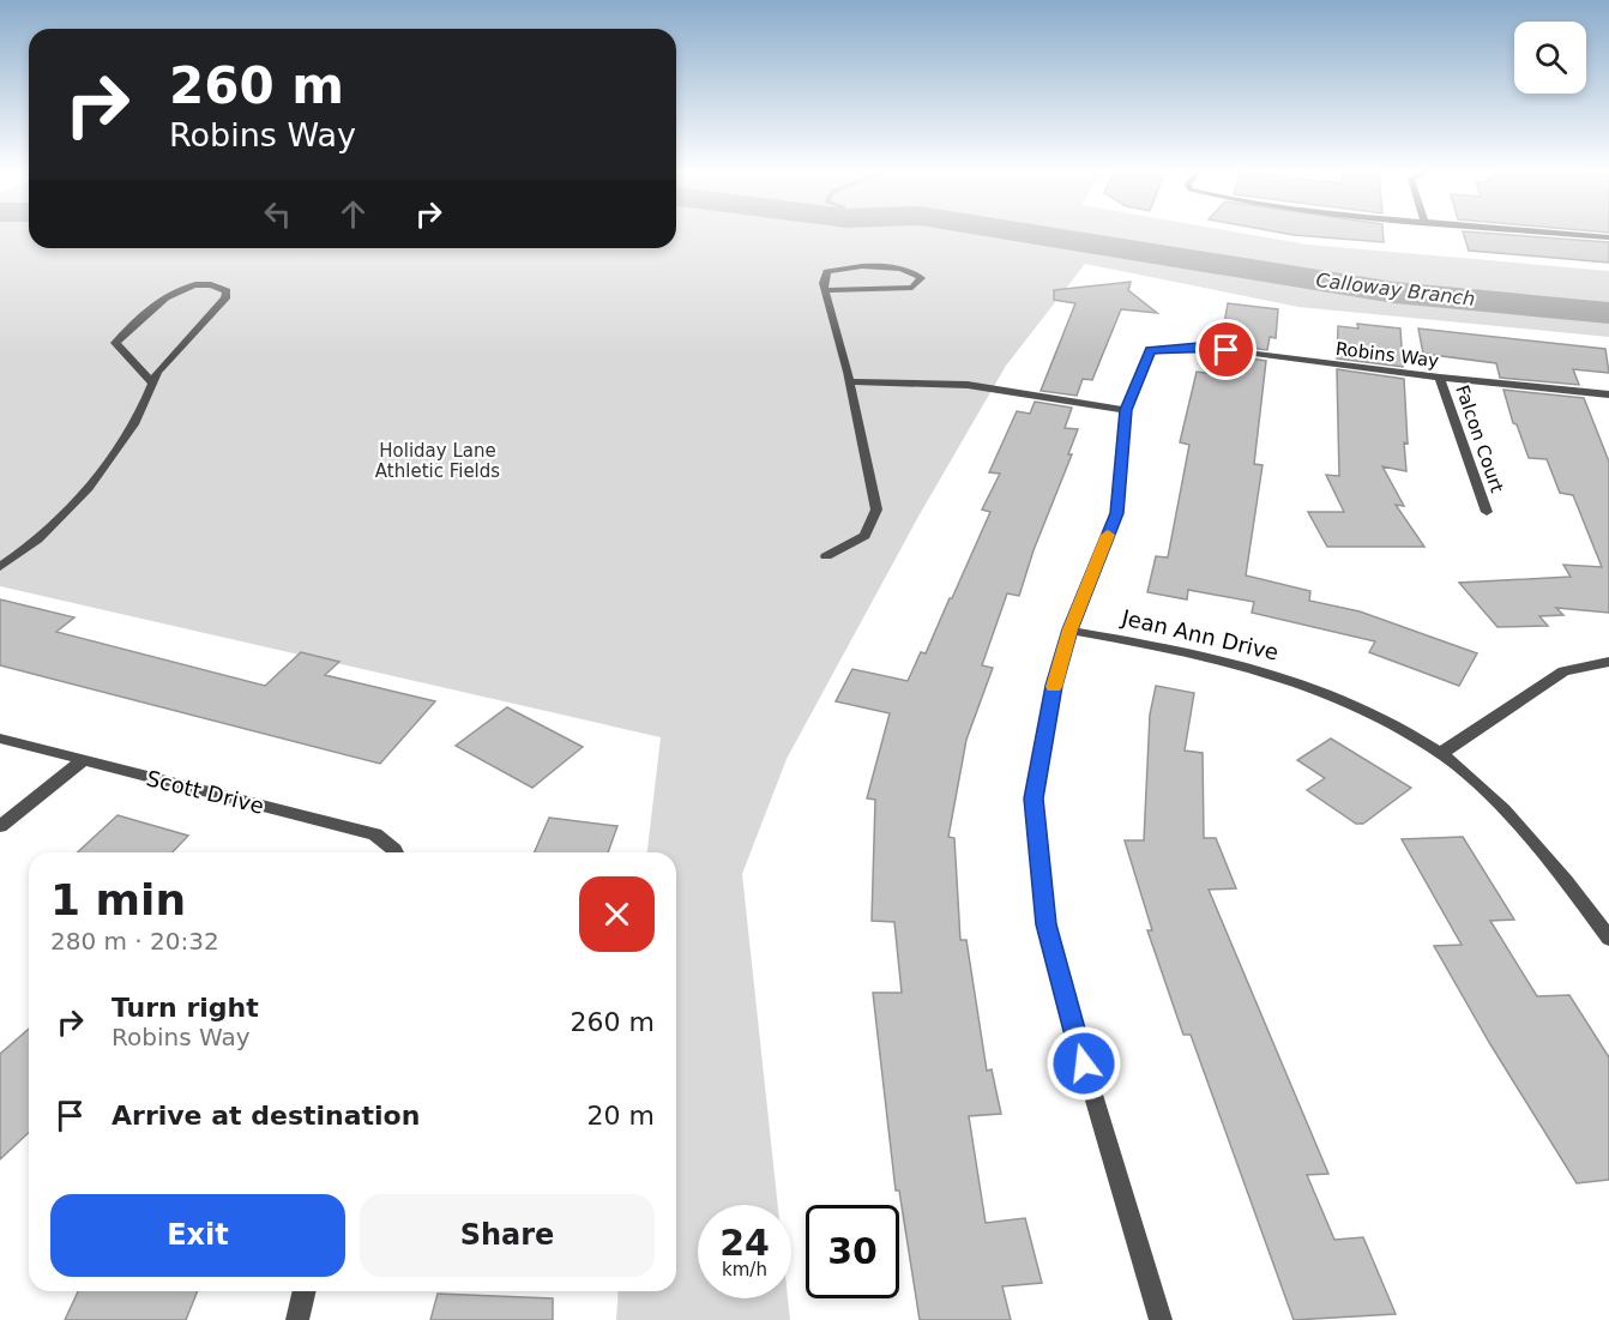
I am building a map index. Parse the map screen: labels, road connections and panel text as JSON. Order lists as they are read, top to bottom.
{
  "streets": {
    "street": [
      "Robins Way",
      "Falcon Court",
      "Jean Ann Drive",
      "Scott Drive"
    ]
  },
  "crossings": [
    ["Robins Way", "Falcon Court"]
  ],
  "water": ["Calloway Branch"],
  "parks": ["Holiday Lane Athletic Fields"],
  "page": {
    "turn": ["260 m", "Robins Way"],
    "heading": ["1 min", "280 m · 20:32"],
    "list": [
      {
        "name": "Turn right",
        "note": "Robins Way",
        "value": "260 m"
      },
      {
        "name": "Arrive at destination",
        "value": "20 m"
      }
    ],
    "buttons": ["Exit", "Share"],
    "speed": "24 km/h",
    "limit": "30"
  }
}
